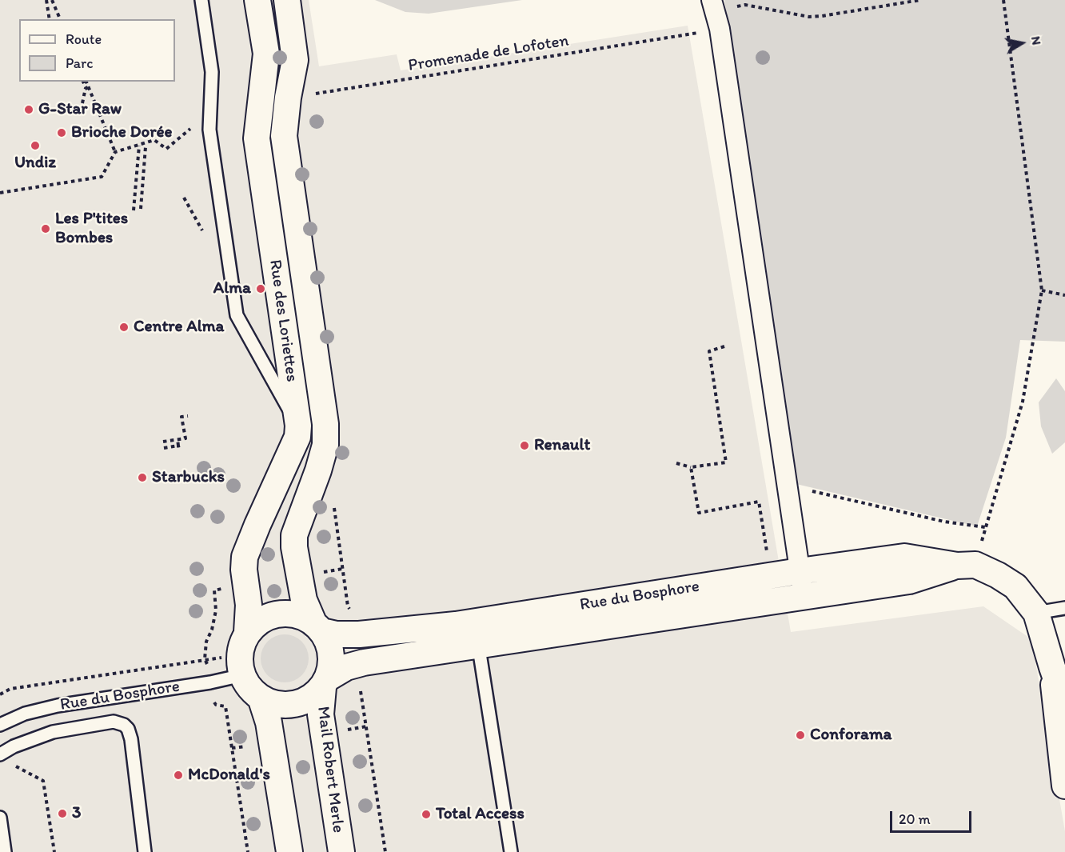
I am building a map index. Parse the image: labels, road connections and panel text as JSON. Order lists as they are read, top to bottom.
{
  "streets": {
    "street": ["Rue des Loriettes", "Rue du Bosphore", "Mail Robert Merle"],
    "path": ["Promenade de Lofoten"]
  },
  "crossings": [
    ["Promenade de Lofoten", "Rue des Loriettes"],
    ["Rue des Loriettes", "Rue du Bosphore"],
    ["Rue des Loriettes", "Mail Robert Merle"],
    ["Rue du Bosphore", "Mail Robert Merle"]
  ],
  "places": [
    "G-Star Raw",
    "Brioche Dorée",
    "Undiz",
    "Les P'tites Bombes",
    "Alma",
    "Centre Alma",
    "Renault",
    "Starbucks",
    "Conforama",
    "McDonald's",
    "3",
    "Total Access"
  ],
  "legend": ["Route", "Parc"],
  "scale_bar": "20 m",
  "north": "right"
}
